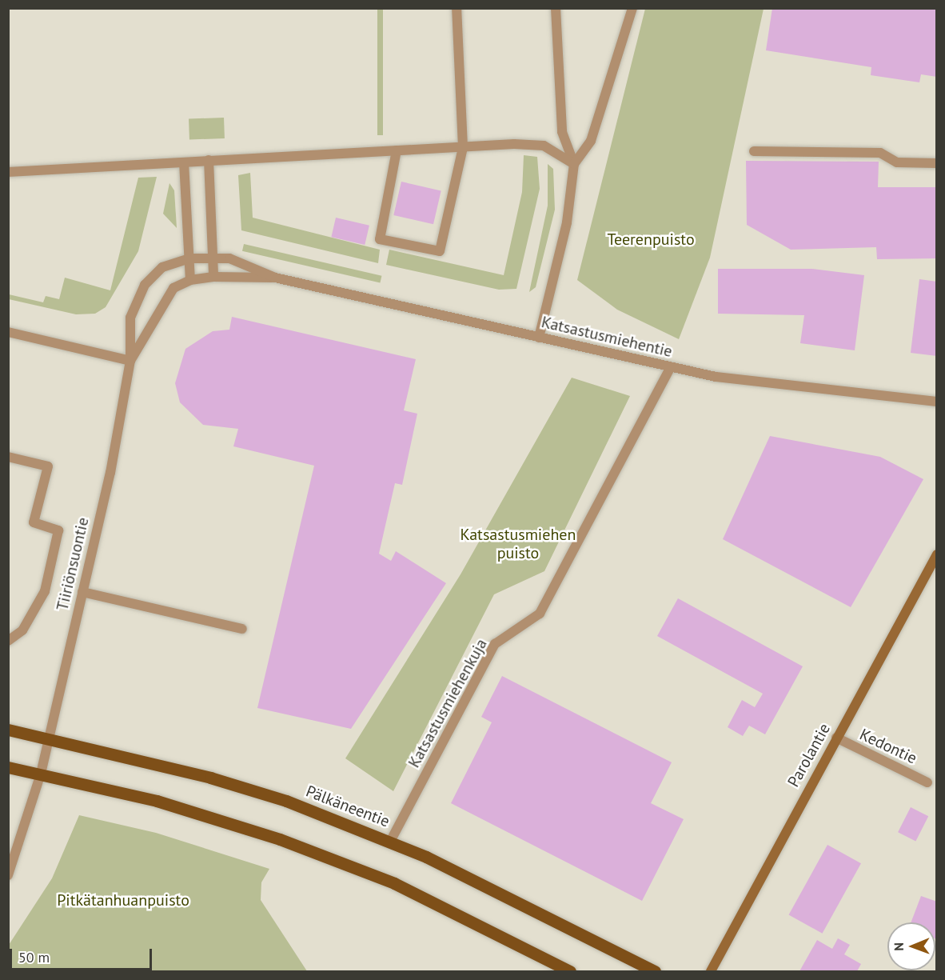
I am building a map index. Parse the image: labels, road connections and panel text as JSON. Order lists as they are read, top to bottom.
{
  "streets": {
    "main road": ["Parolantie", "Pälkäneentie"],
    "street": [
      "Katsastusmiehentie",
      "Tiiriönsuontie",
      "Katsastusmiehenkuja",
      "Kedontie"
    ]
  },
  "crossings": [
    ["Katsastusmiehentie", "Tiiriönsuontie"],
    ["Katsastusmiehentie", "Katsastusmiehenkuja"],
    ["Tiiriönsuontie", "Pälkäneentie"],
    ["Katsastusmiehenkuja", "Pälkäneentie"],
    ["Kedontie", "Parolantie"]
  ],
  "parks": ["Teerenpuisto", "Katsastusmiehen puisto", "Pitkätanhuanpuisto"],
  "scale_bar": "50 m",
  "north": "left"
}
